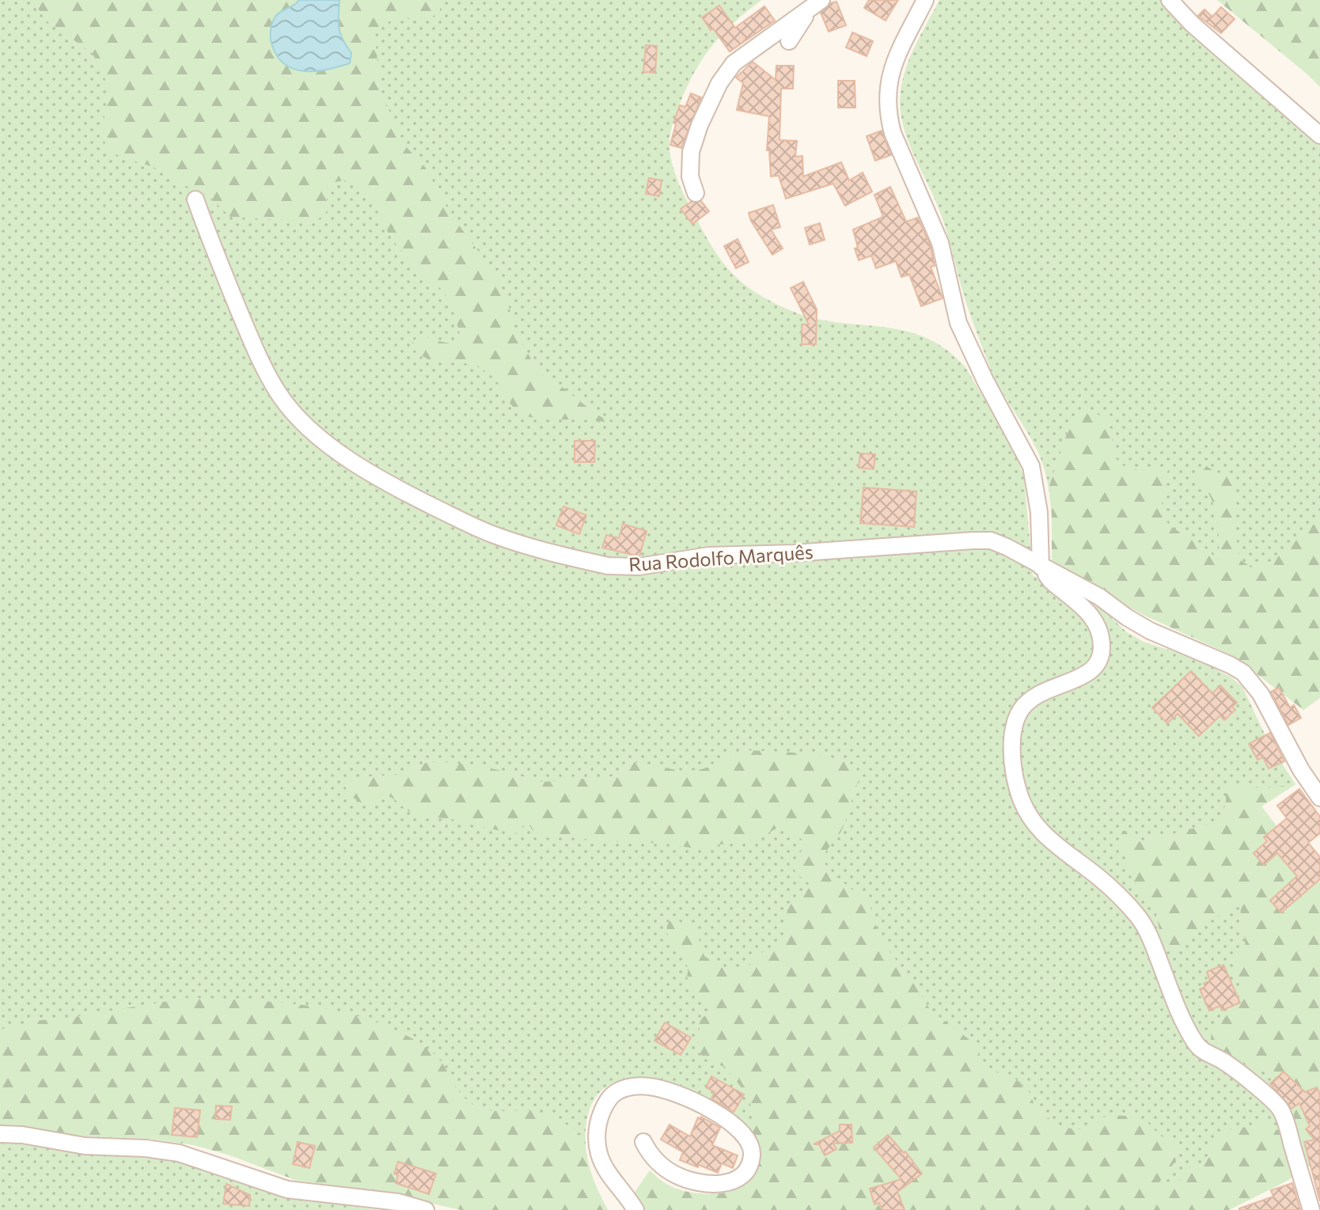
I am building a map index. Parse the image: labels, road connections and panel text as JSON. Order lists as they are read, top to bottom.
{
  "streets": {
    "street": ["Rua Rodolfo Marquês"]
  }
}
